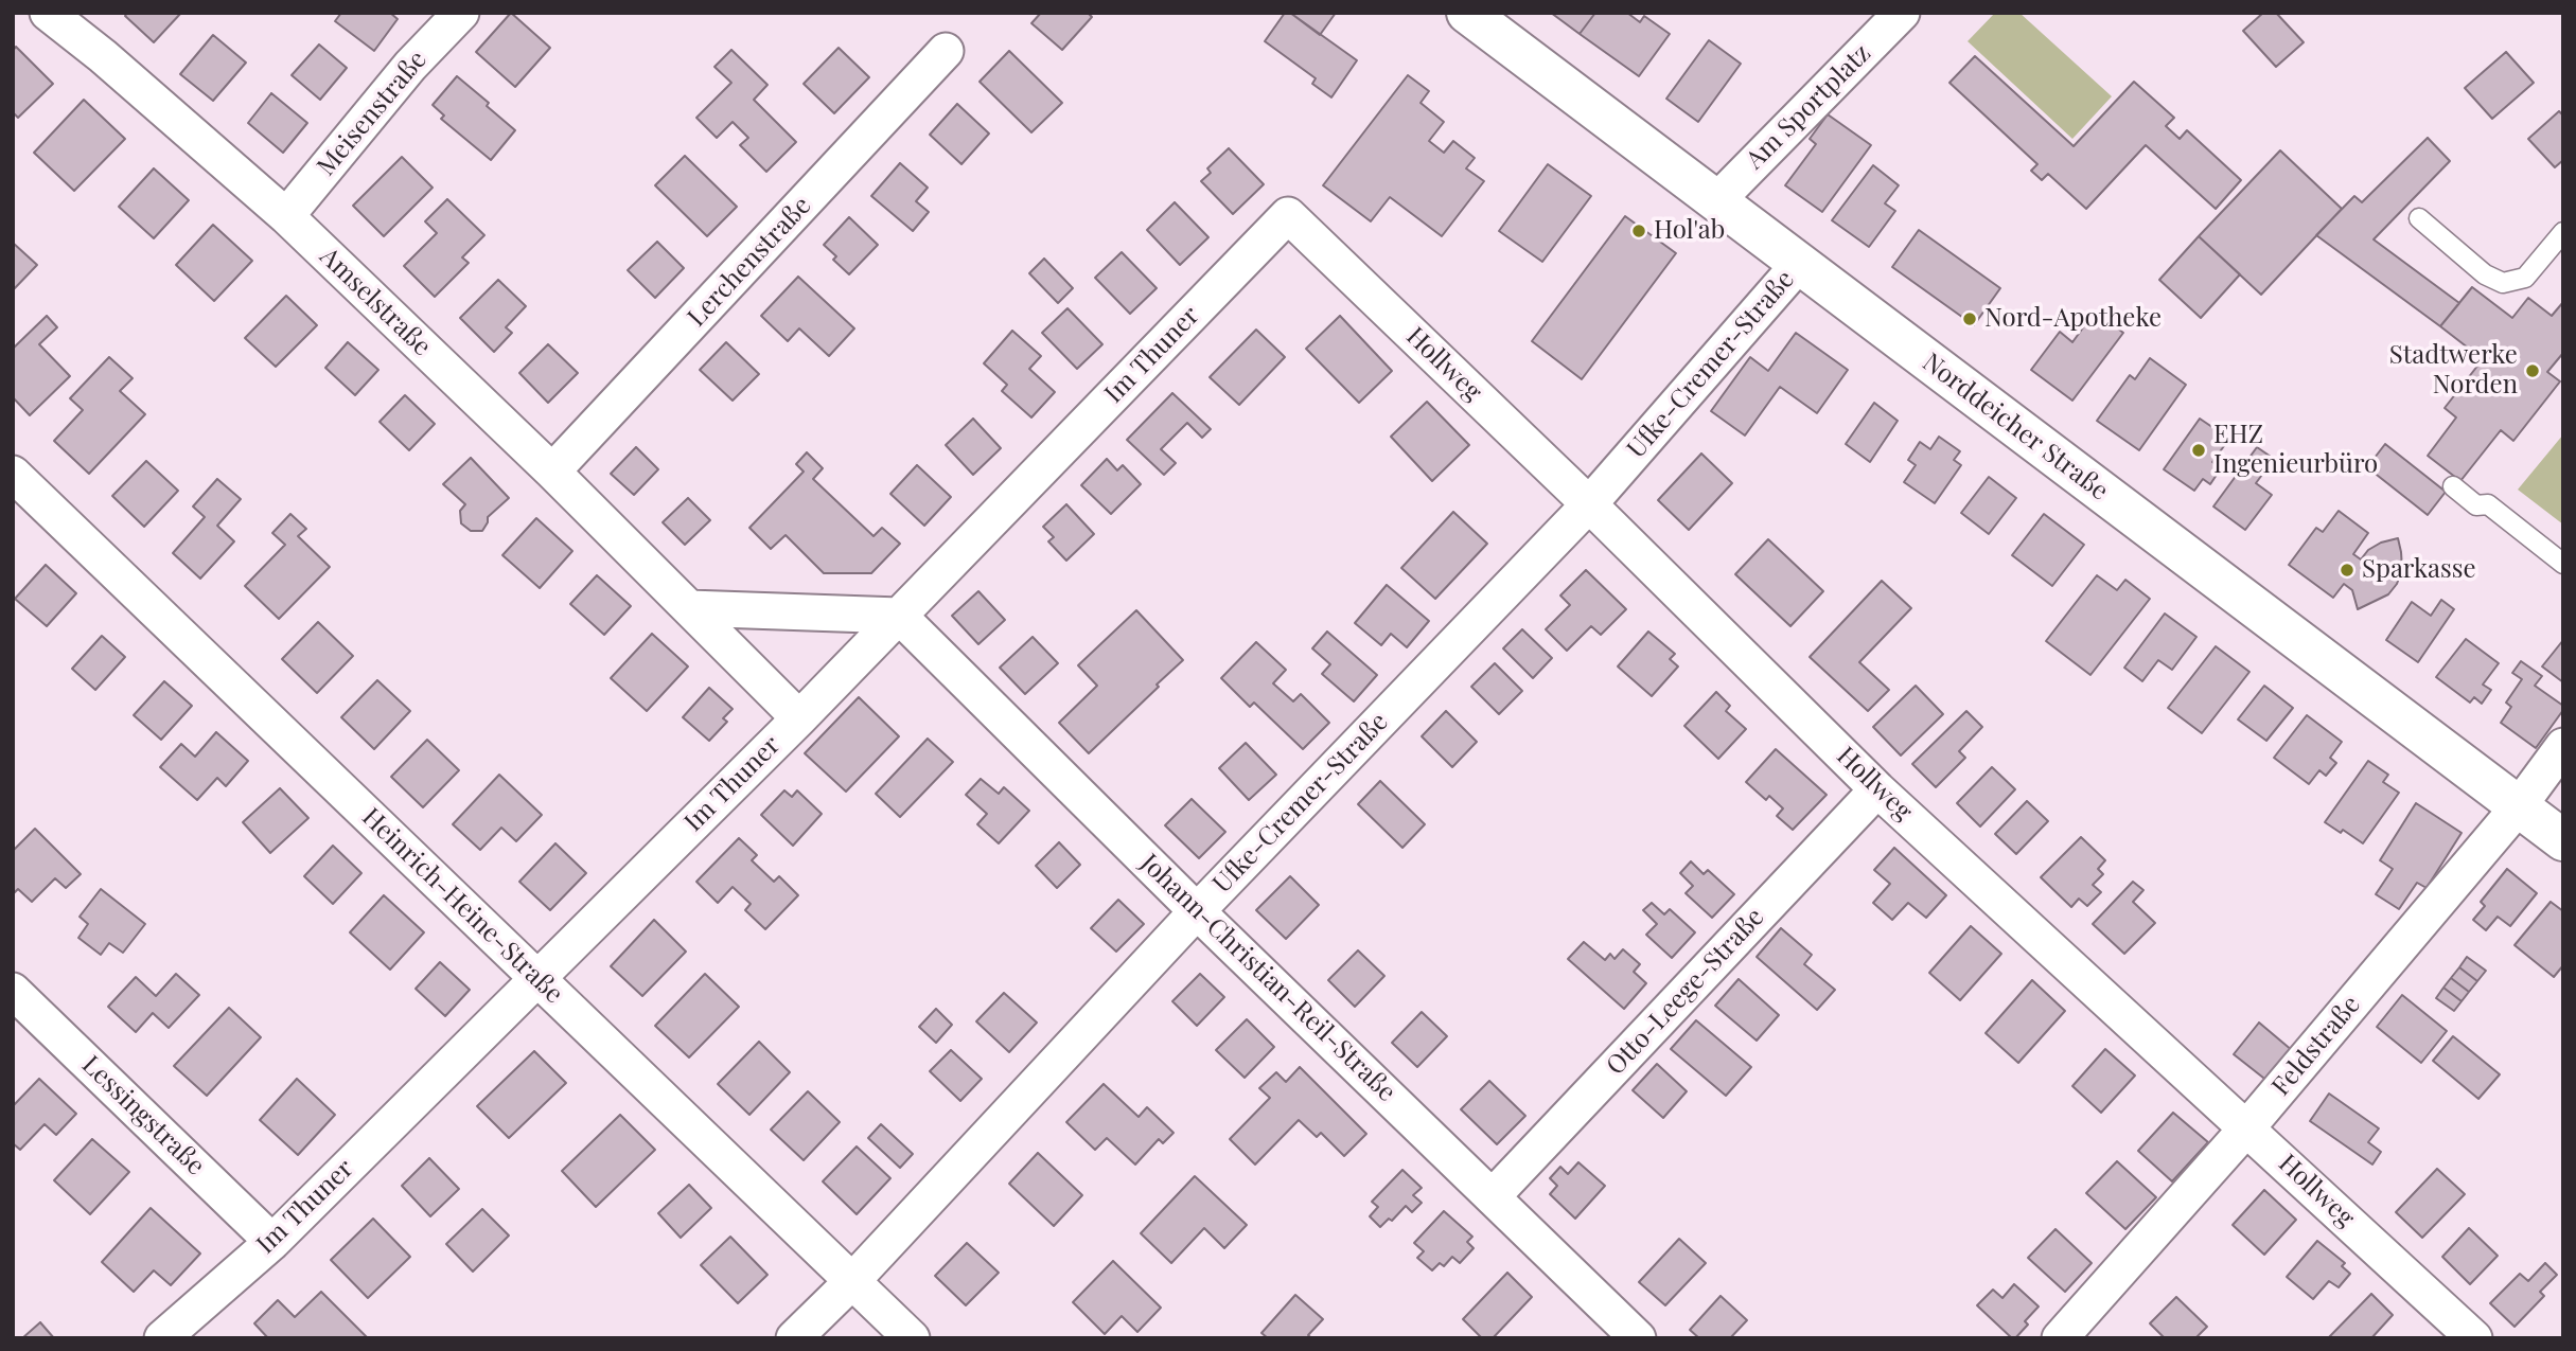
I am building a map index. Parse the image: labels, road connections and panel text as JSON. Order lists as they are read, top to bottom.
{
  "streets": {
    "main road": ["Norddeicher Straße"],
    "street": [
      "Am Sportplatz",
      "Meisenstraße",
      "Lerchenstraße",
      "Amselstraße",
      "Im Thuner",
      "Hollweg",
      "Ufke-Cremer-Straße",
      "Heinrich-Heine-Straße",
      "Johann-Christian-Reil-Straße",
      "Otto-Leege-Straße",
      "Feldstraße",
      "Lessingstraße"
    ]
  },
  "crossings": [
    ["Am Sportplatz", "Norddeicher Straße"],
    ["Meisenstraße", "Amselstraße"],
    ["Lerchenstraße", "Amselstraße"],
    ["Amselstraße", "Im Thuner"],
    ["Im Thuner", "Hollweg"],
    ["Im Thuner", "Heinrich-Heine-Straße"],
    ["Im Thuner", "Johann-Christian-Reil-Straße"],
    ["Im Thuner", "Lessingstraße"],
    ["Hollweg", "Ufke-Cremer-Straße"],
    ["Hollweg", "Otto-Leege-Straße"],
    ["Hollweg", "Feldstraße"],
    ["Ufke-Cremer-Straße", "Norddeicher Straße"],
    ["Ufke-Cremer-Straße", "Heinrich-Heine-Straße"],
    ["Ufke-Cremer-Straße", "Johann-Christian-Reil-Straße"],
    ["Norddeicher Straße", "Feldstraße"],
    ["Johann-Christian-Reil-Straße", "Otto-Leege-Straße"]
  ],
  "places": [
    "Hol'ab",
    "Nord-Apotheke",
    "Stadtwerke Norden",
    "EHZ Ingenieurbüro",
    "Sparkasse"
  ]
}
